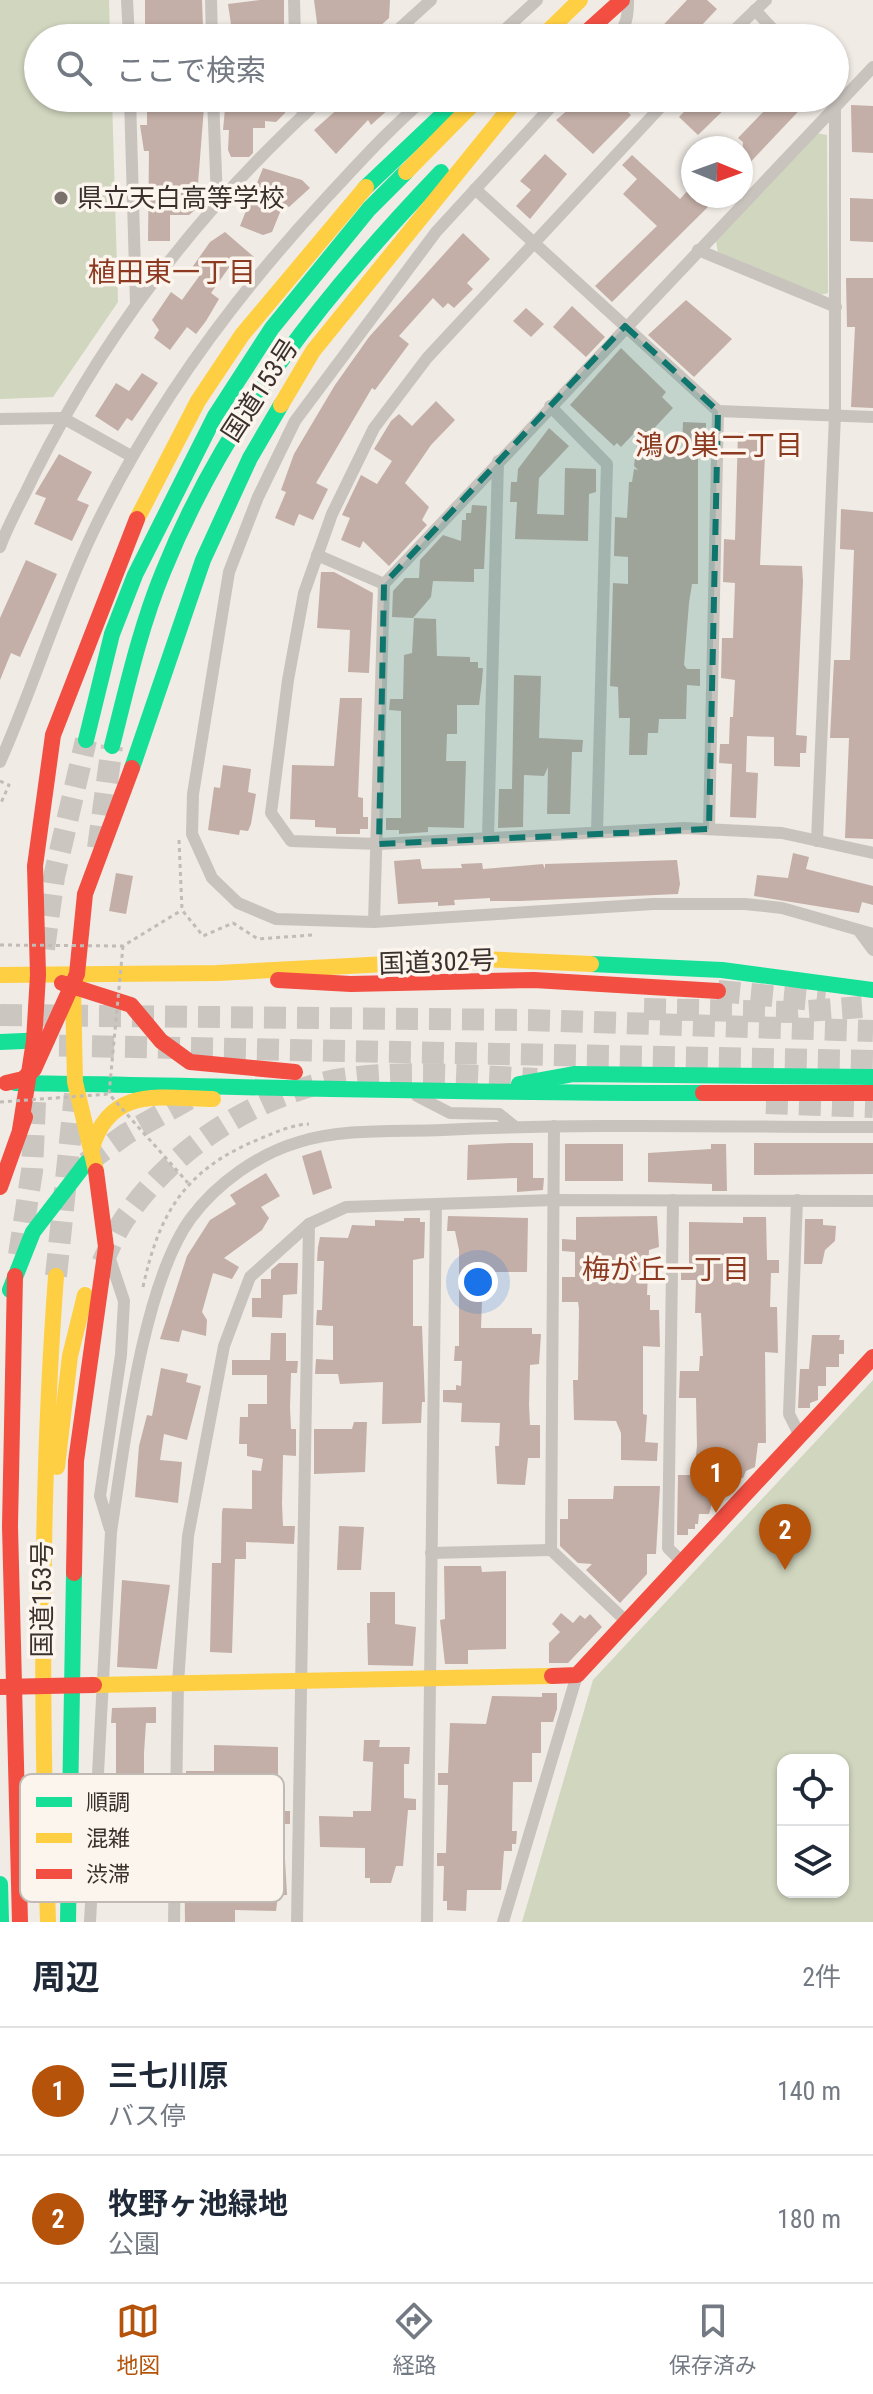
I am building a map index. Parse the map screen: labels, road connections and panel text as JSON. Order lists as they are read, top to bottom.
{
  "streets": {
    "main road": ["国道153号", "国道302号"]
  },
  "districts": ["植田東一丁目", "鴻の巣二丁目", "梅が丘一丁目"],
  "places": ["県立天白高等学校"],
  "legend": ["順調", "混雑", "渋滞"],
  "north": "right",
  "page": {
    "search": "ここで検索",
    "pins": ["1", "2"],
    "heading": ["周辺", "2件"],
    "list": [
      {
        "mark": "1",
        "name": "三七川原",
        "note": "バス停",
        "value": "140 m"
      },
      {
        "mark": "2",
        "name": "牧野ヶ池緑地",
        "note": "公園",
        "value": "180 m"
      }
    ],
    "nav": ["地図", "経路", "保存済み"]
  }
}
